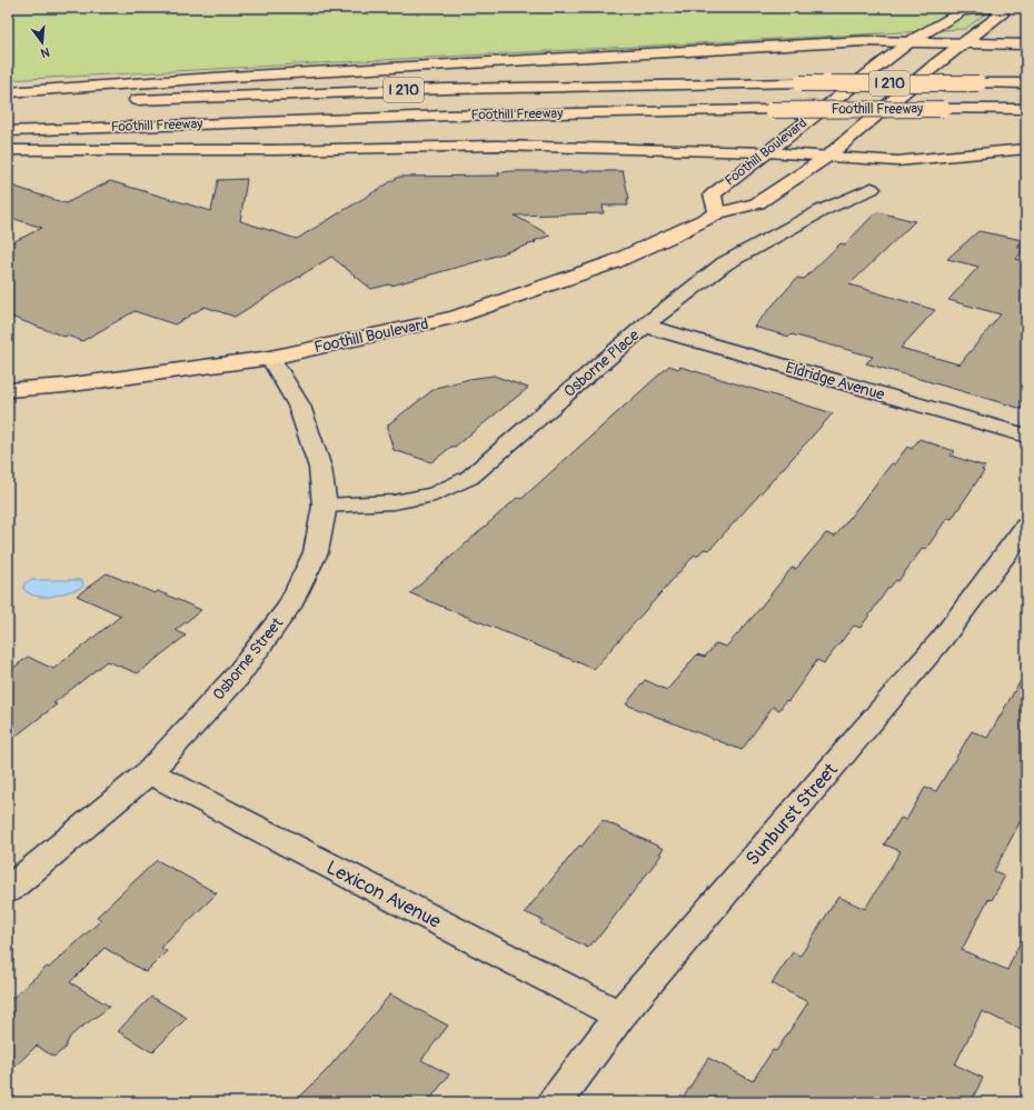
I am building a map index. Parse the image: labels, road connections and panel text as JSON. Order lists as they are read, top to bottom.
{
  "streets": {
    "main road": ["I 210", "Foothill Freeway", "Foothill Boulevard"],
    "street": [
      "Osborne Place",
      "Eldridge Avenue",
      "Osborne Street",
      "Sunburst Street",
      "Lexicon Avenue"
    ]
  },
  "crossings": [
    ["Foothill Boulevard", "Osborne Street"],
    ["Osborne Place", "Eldridge Avenue"],
    ["Osborne Place", "Osborne Street"],
    ["Osborne Street", "Lexicon Avenue"],
    ["Sunburst Street", "Lexicon Avenue"]
  ],
  "north": "bottom"
}
